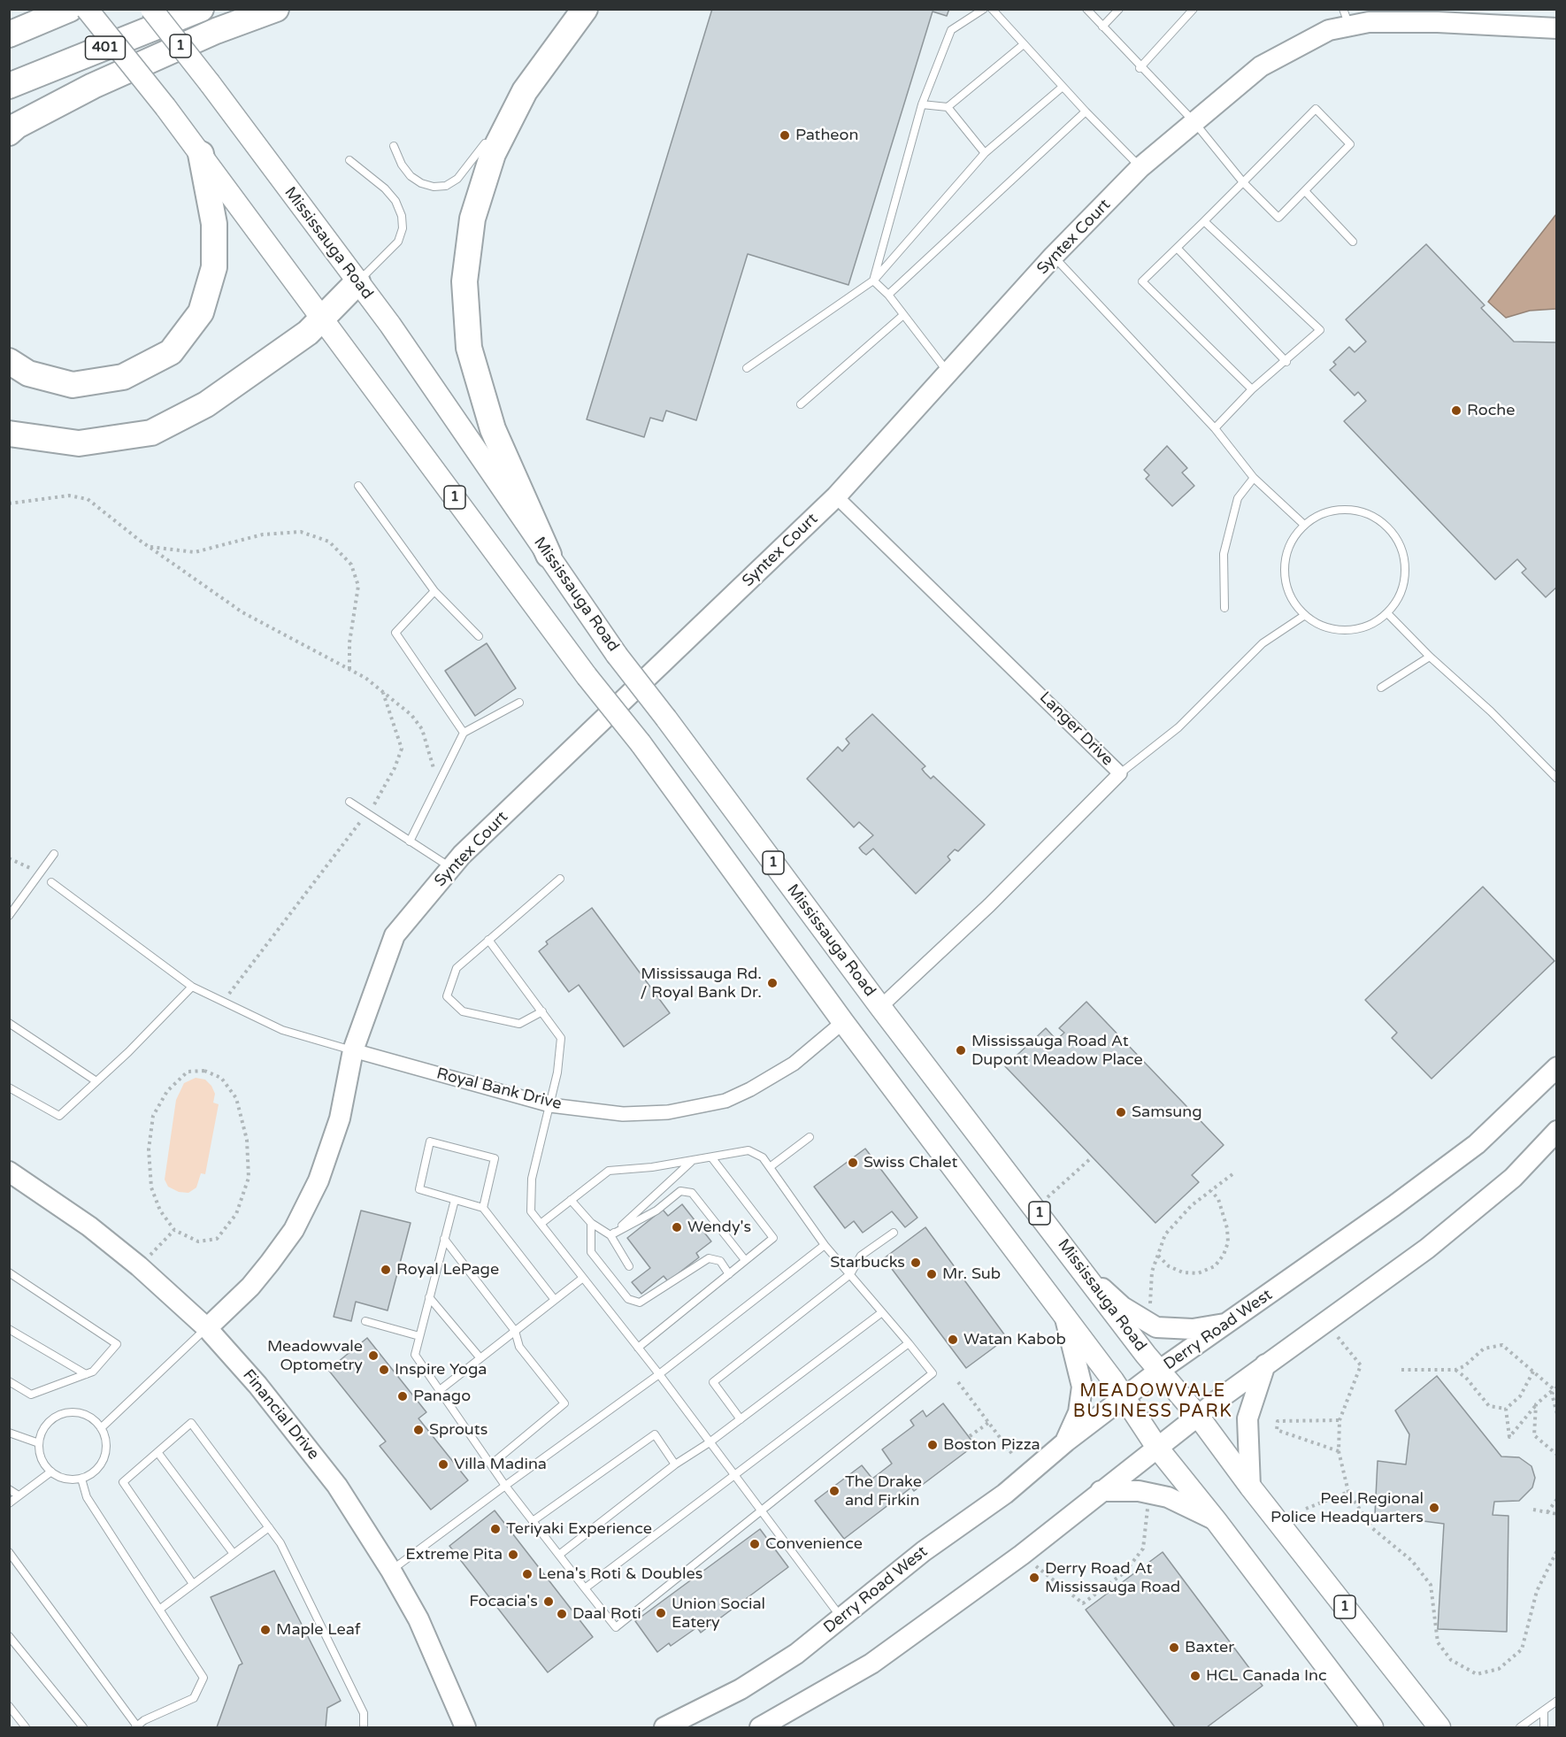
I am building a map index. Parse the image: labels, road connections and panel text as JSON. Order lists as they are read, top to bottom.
{
  "streets": {
    "highway": ["401"],
    "main road": ["1", "Mississauga Road"],
    "street": [
      "Syntex Court",
      "Langer Drive",
      "Royal Bank Drive",
      "Derry Road West",
      "Financial Drive"
    ]
  },
  "crossings": [
    ["1", "Royal Bank Drive"],
    ["1", "Derry Road West"],
    ["Syntex Court", "Langer Drive"],
    ["Syntex Court", "Royal Bank Drive"],
    ["Syntex Court", "Financial Drive"],
    ["Mississauga Road", "Langer Drive"],
    ["Mississauga Road", "Derry Road West"]
  ],
  "districts": ["MEADOWVALE BUSINESS PARK"],
  "places": [
    "Patheon",
    "Roche",
    "Mississauga Rd. / Royal Bank Dr.",
    "Mississauga Road At Dupont Meadow Place",
    "Samsung",
    "Swiss Chalet",
    "Wendy's",
    "Starbucks",
    "Royal LePage",
    "Mr. Sub",
    "Watan Kabob",
    "Meadowvale Optometry",
    "Inspire Yoga",
    "Panago",
    "Sprouts",
    "Boston Pizza",
    "Villa Madina",
    "The Drake and Firkin",
    "Peel Regional Police Headquarters",
    "Teriyaki Experience",
    "Convenience",
    "Extreme Pita",
    "Lena's Roti & Doubles",
    "Derry Road At Mississauga Road",
    "Focacia's",
    "Union Social Eatery",
    "Daal Roti",
    "Maple Leaf",
    "Baxter",
    "HCL Canada Inc"
  ]
}
